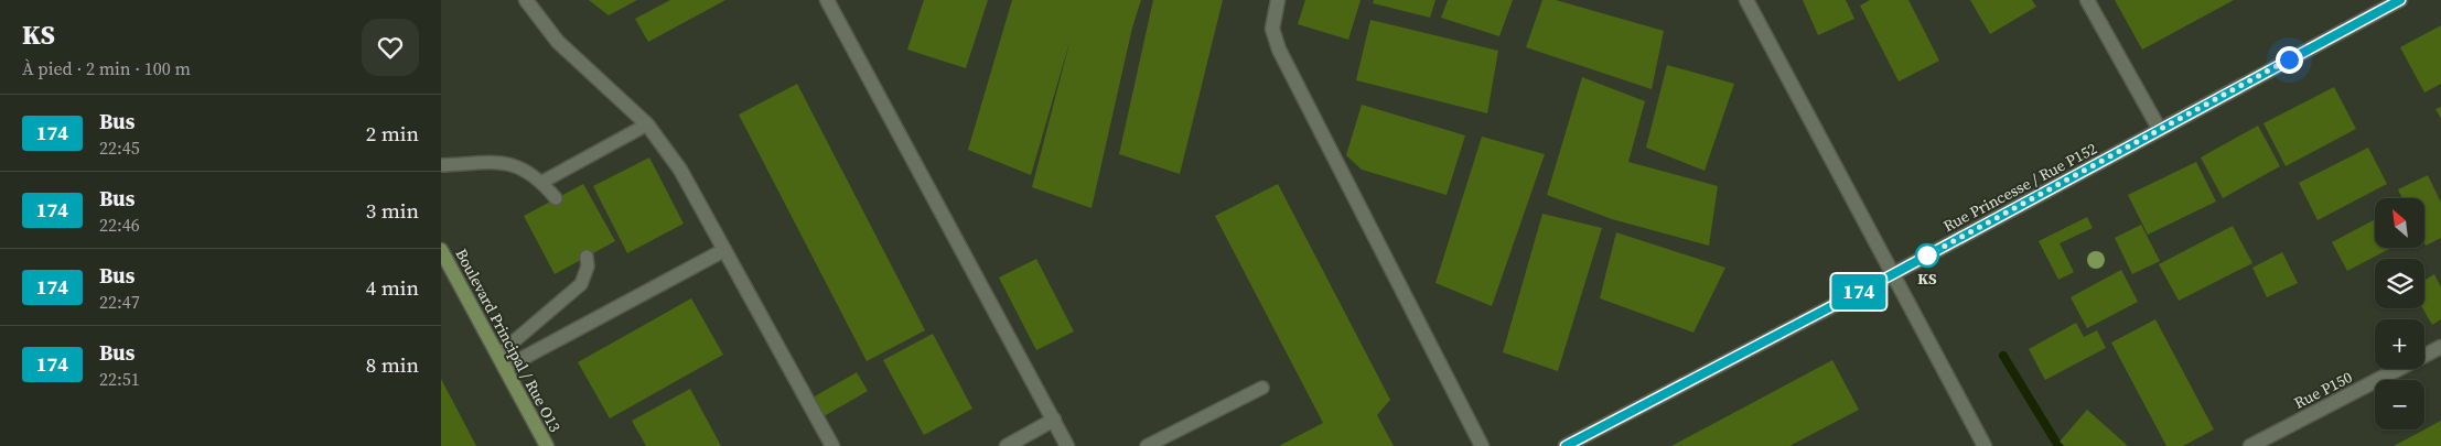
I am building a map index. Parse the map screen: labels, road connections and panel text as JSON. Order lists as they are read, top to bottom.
{
  "streets": {
    "main road": ["Boulevard Principal / Rue O13"],
    "street": ["Rue Princesse / Rue P152", "Rue P150"]
  },
  "places": ["KS"],
  "lines": ["bus line 174"],
  "north": "top left",
  "page": {
    "heading": ["KS", "À pied · 2 min · 100 m"],
    "on_map": "174",
    "list": [
      {
        "mark": "174",
        "name": "Bus",
        "note": "22:45",
        "value": "2 min"
      },
      {
        "mark": "174",
        "name": "Bus",
        "note": "22:46",
        "value": "3 min"
      },
      {
        "mark": "174",
        "name": "Bus",
        "note": "22:47",
        "value": "4 min"
      },
      {
        "mark": "174",
        "name": "Bus",
        "note": "22:51",
        "value": "8 min"
      }
    ],
    "map_buttons": ["+", "−"]
  }
}
